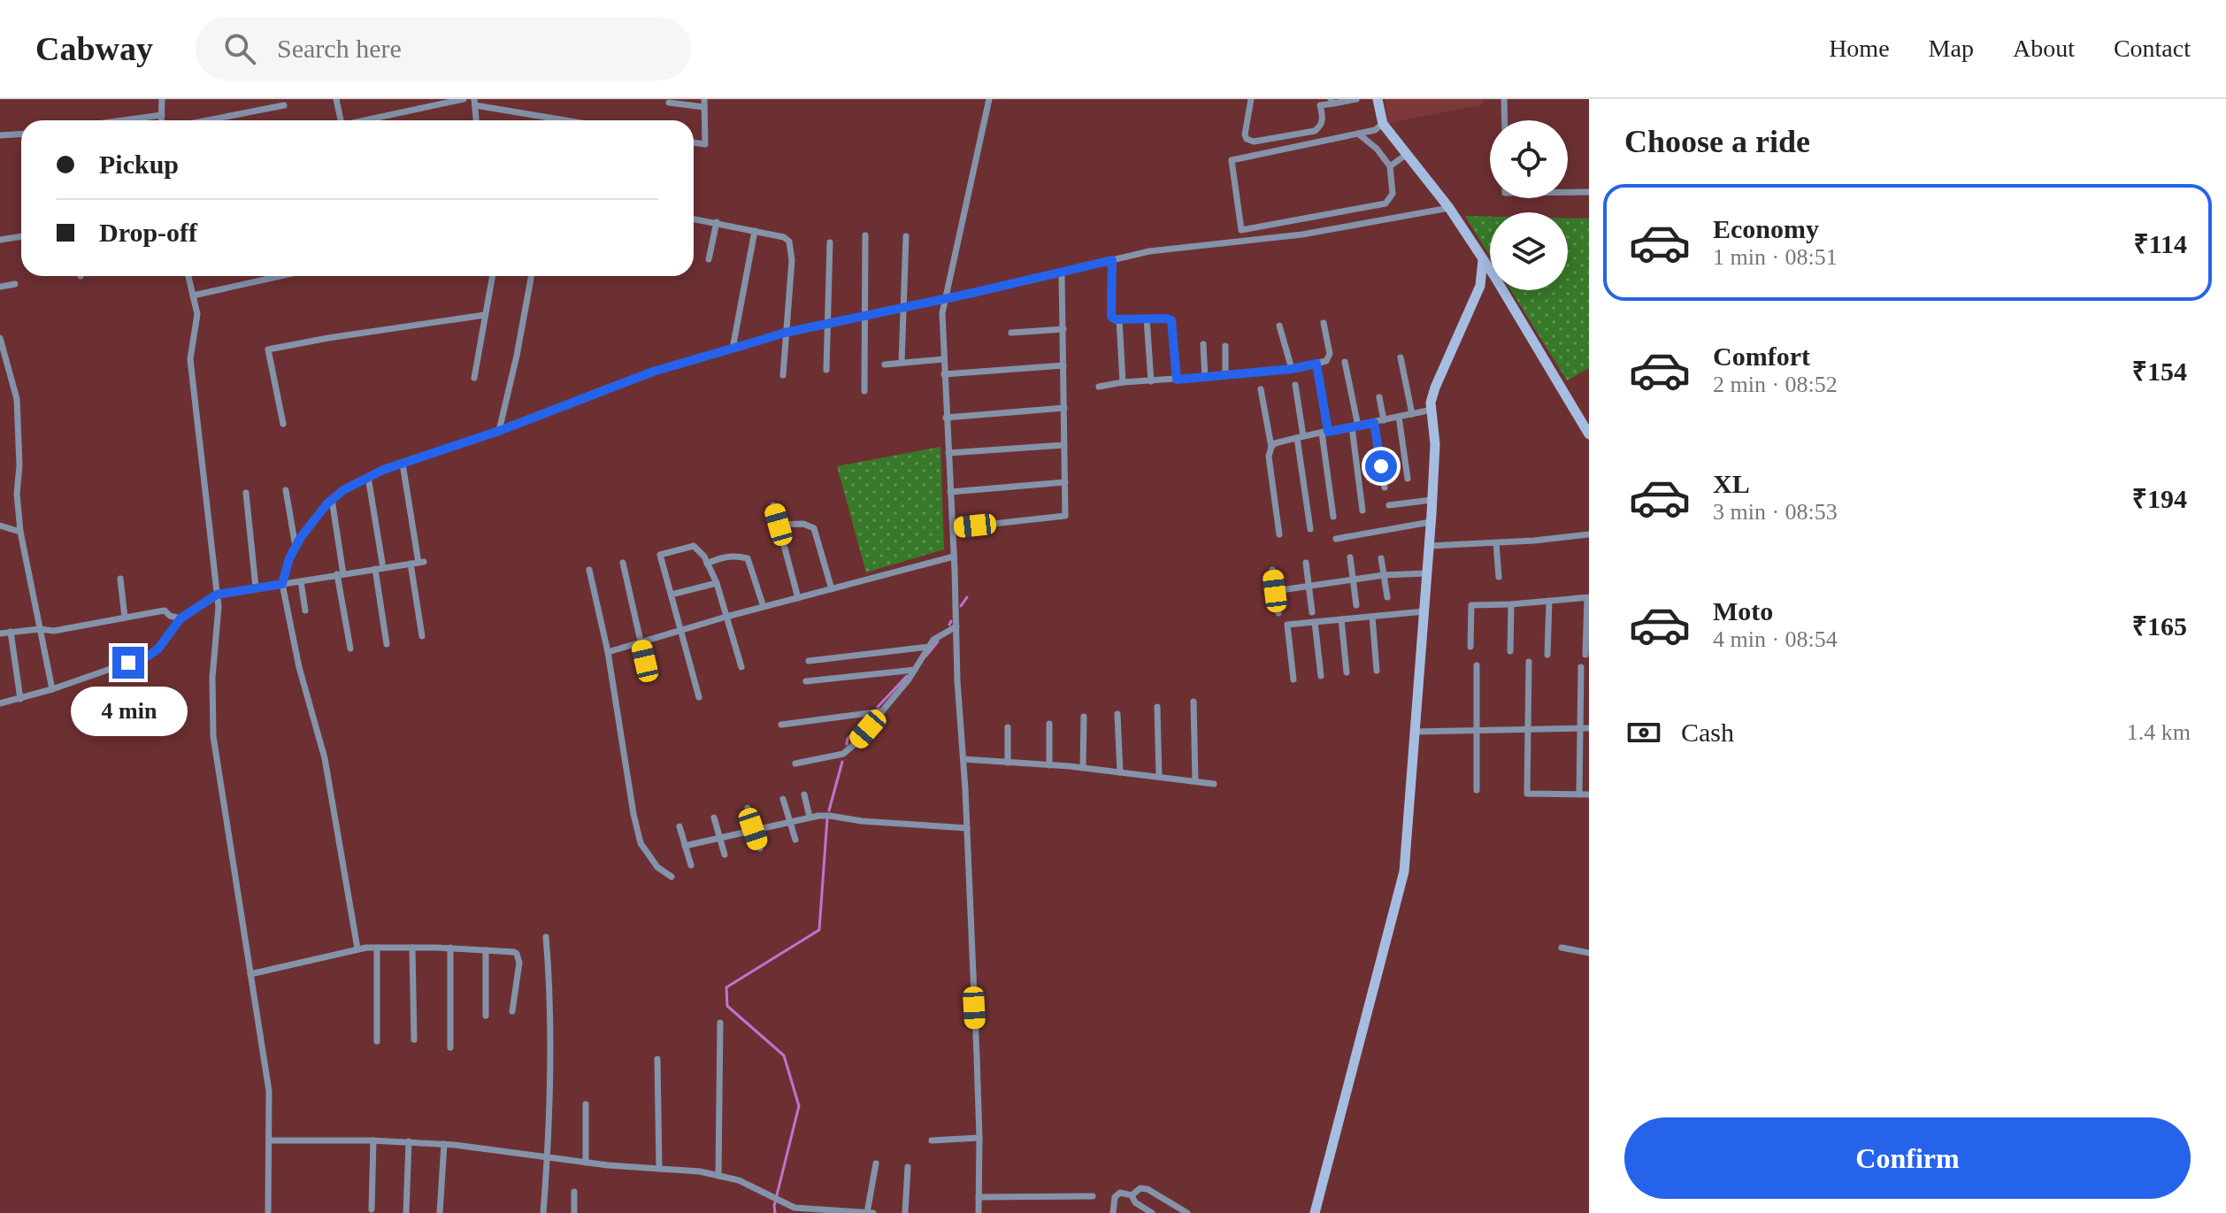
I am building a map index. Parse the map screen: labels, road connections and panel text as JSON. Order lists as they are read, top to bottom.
{
  "page": {
    "header": "Cabway",
    "search": "Search here",
    "nav": [
      "Home",
      "Map",
      "About",
      "Contact"
    ],
    "heading": "Choose a ride",
    "banner": ["Pickup", "Drop-off"],
    "list": [
      {
        "name": "Economy",
        "note": "1 min · 08:51",
        "value": "₹114"
      },
      {
        "name": "Comfort",
        "note": "2 min · 08:52",
        "value": "₹154"
      },
      {
        "name": "XL",
        "note": "3 min · 08:53",
        "value": "₹194"
      },
      {
        "name": "Moto",
        "note": "4 min · 08:54",
        "value": "₹165"
      }
    ],
    "bubble": "4 min",
    "pay": ["Cash", "1.4 km"],
    "buttons": "Confirm"
  }
}
